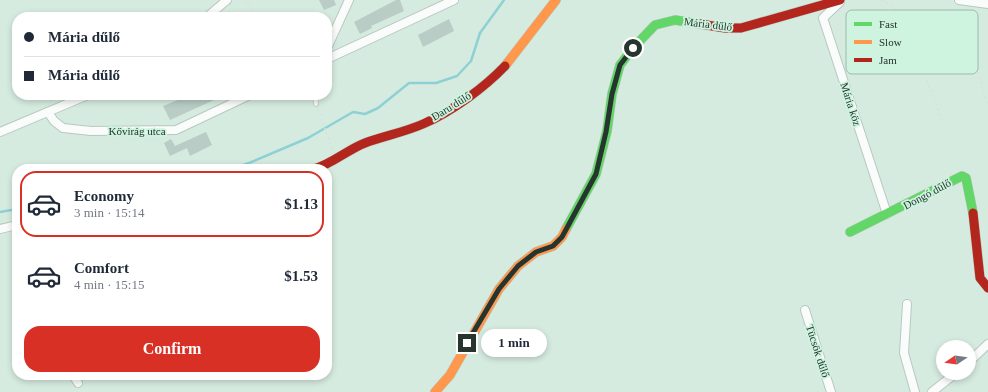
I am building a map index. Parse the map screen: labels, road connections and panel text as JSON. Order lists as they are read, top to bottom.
{
  "streets": {
    "street": [
      "Mária dűlő",
      "Mária köz",
      "Daru dűlő",
      "Kővirág utca",
      "Dongó dűlő",
      "Tücsök dűlő"
    ]
  },
  "crossings": [
    ["Mária dűlő", "Mária köz"],
    ["Mária köz", "Dongó dűlő"]
  ],
  "legend": ["Fast", "Slow", "Jam"],
  "north": "left",
  "page": {
    "banner": ["Mária dűlő", "Mária dűlő"],
    "list": [
      {
        "name": "Economy",
        "note": "3 min · 15:14",
        "value": "$1.13"
      },
      {
        "name": "Comfort",
        "note": "4 min · 15:15",
        "value": "$1.53"
      }
    ],
    "buttons": "Confirm",
    "bubble": "1 min"
  }
}
